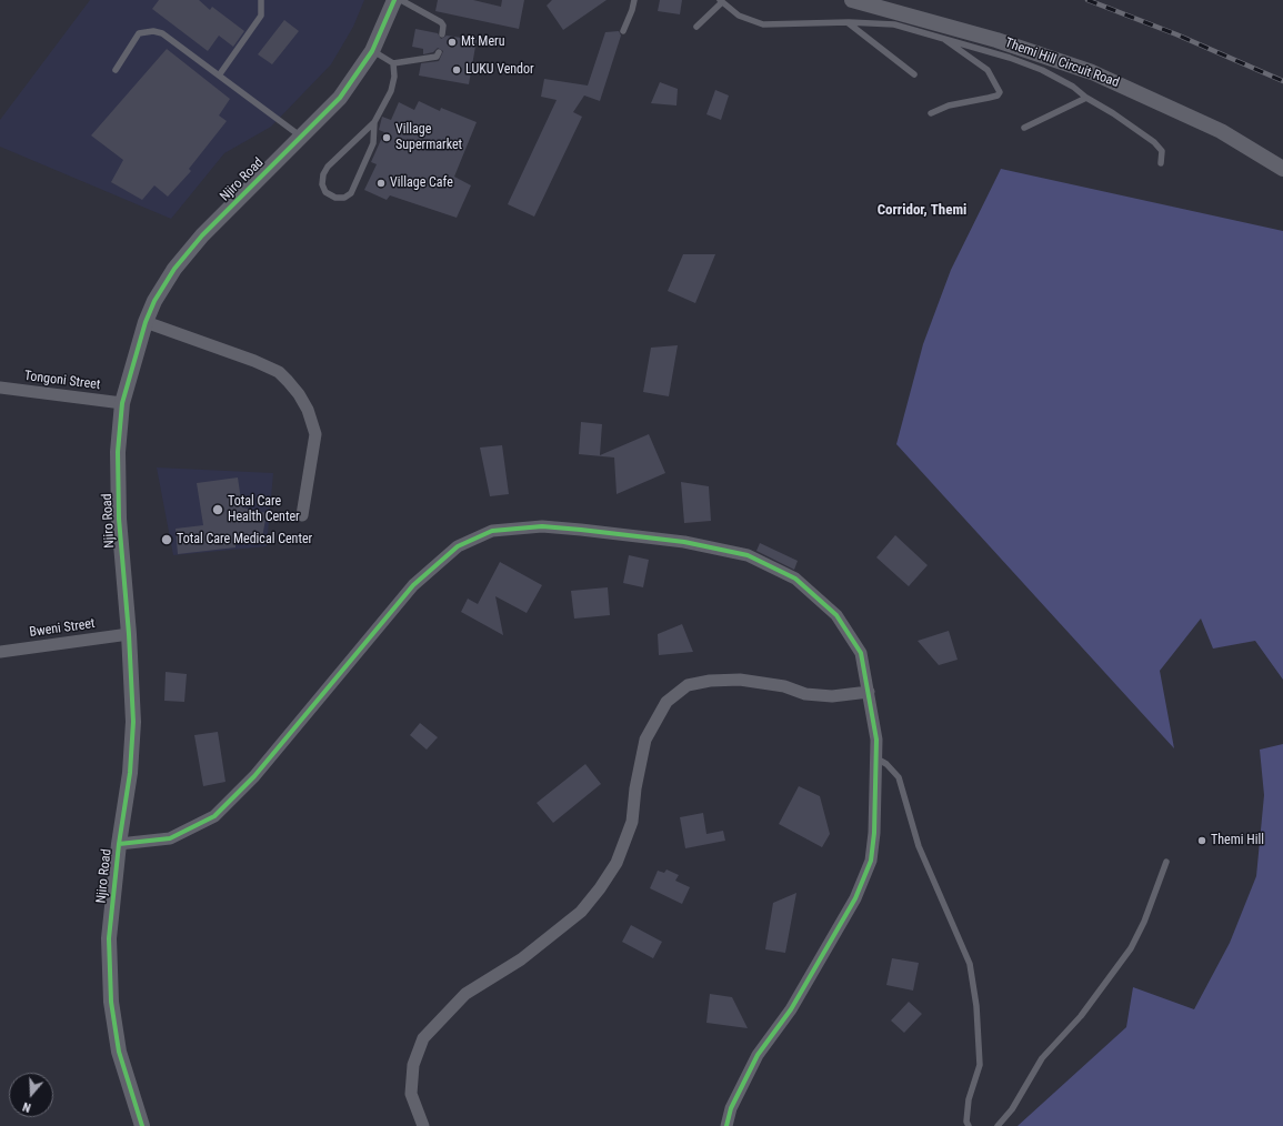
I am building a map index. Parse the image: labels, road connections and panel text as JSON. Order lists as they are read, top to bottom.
{
  "streets": {
    "street": [
      "Themi Hill Circuit Road",
      "Njiro Road",
      "Tongoni Street",
      "Bweni Street"
    ]
  },
  "crossings": [
    ["Njiro Road", "Tongoni Street"],
    ["Njiro Road", "Bweni Street"]
  ],
  "districts": ["Corridor, Themi"],
  "places": [
    "Mt Meru",
    "LUKU Vendor",
    "Village Supermarket",
    "Village Cafe",
    "Total Care Health Center",
    "Total Care Medical Center",
    "Themi Hill"
  ],
  "north": "bottom"
}
